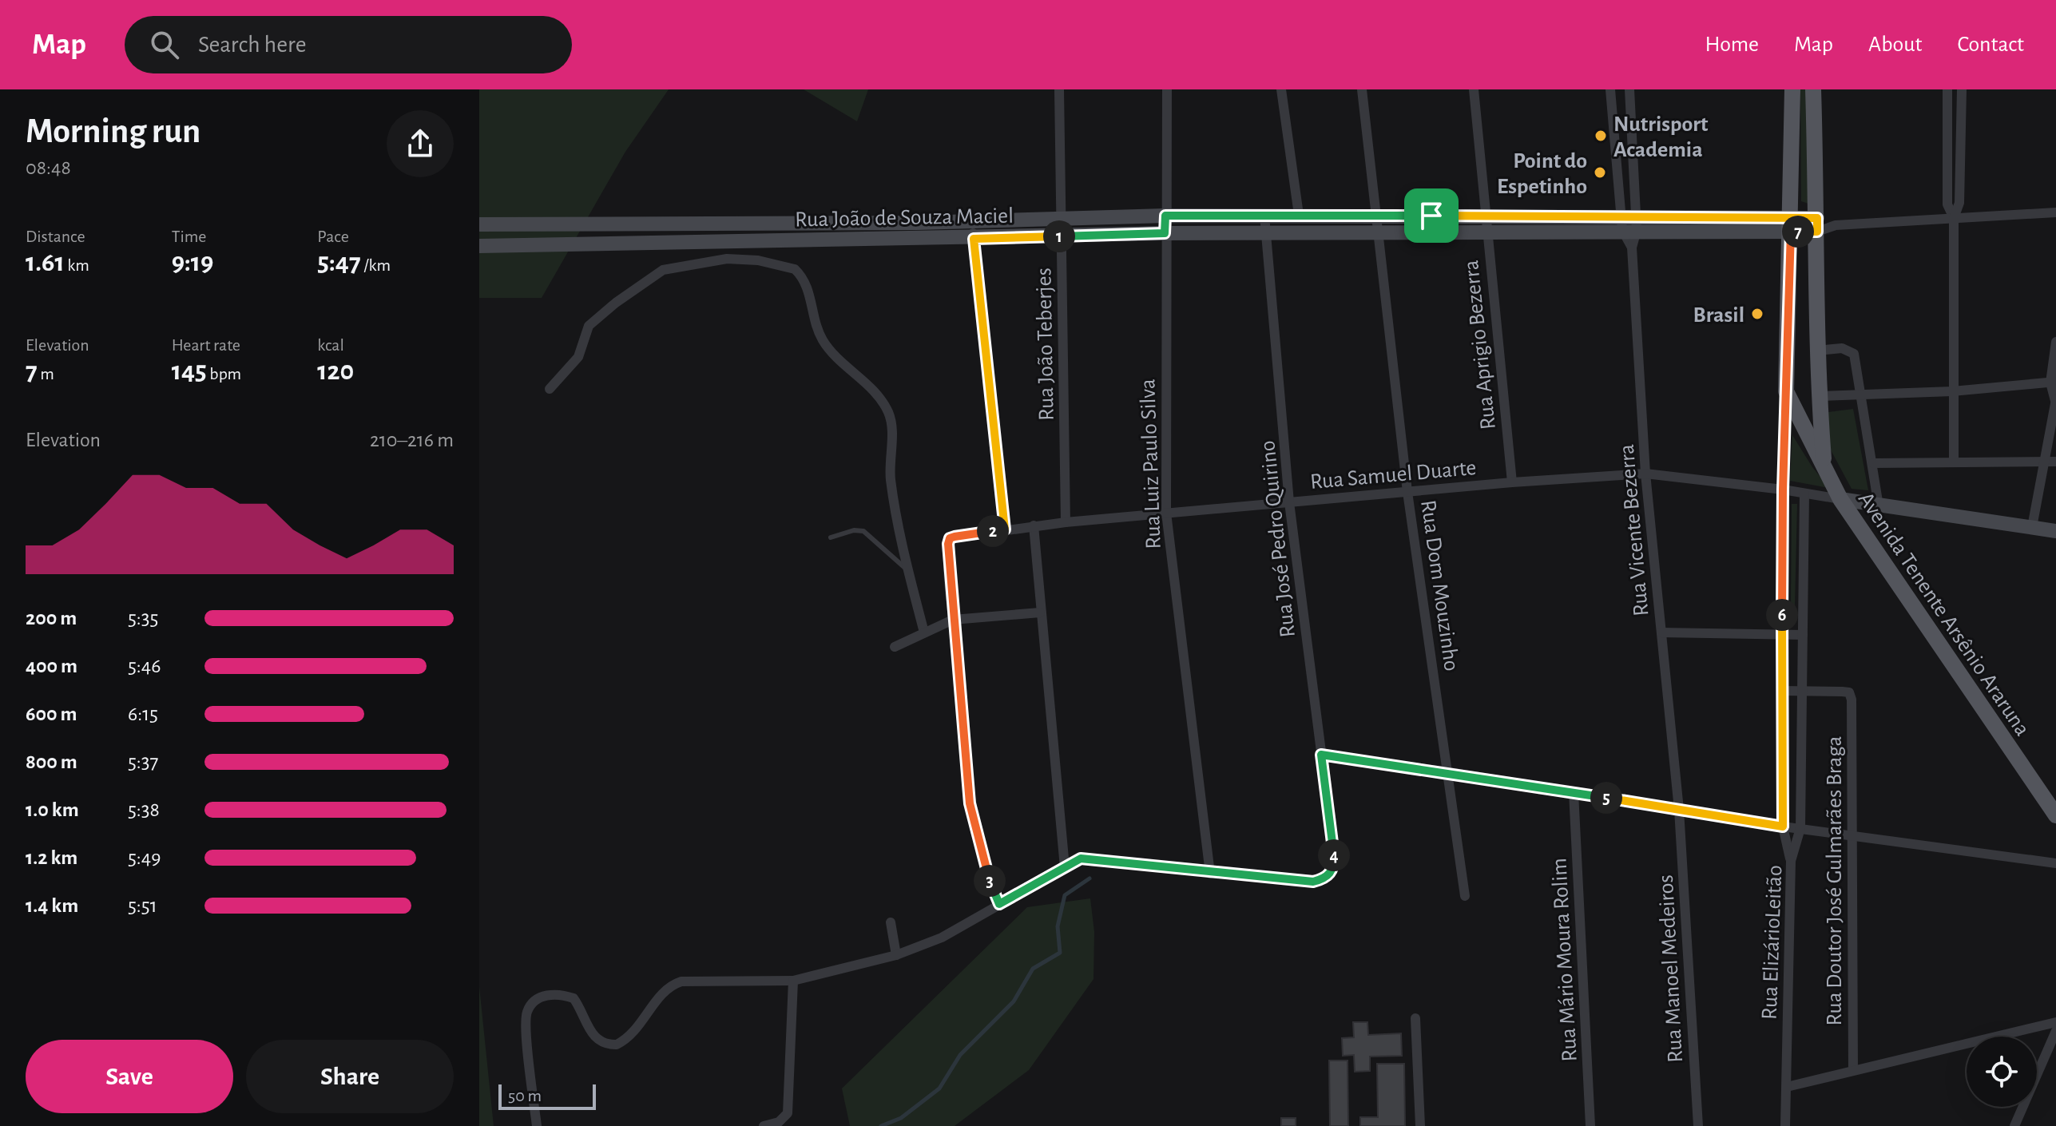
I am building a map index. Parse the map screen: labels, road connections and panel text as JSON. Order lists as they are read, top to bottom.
{
  "streets": {
    "main road": ["Avenida Tenente Arsênio Araruna"],
    "street": [
      "Rua João de Souza Maciel",
      "Rua João Teberjes",
      "Rua Aprigio Bezerra",
      "Rua Luiz Paulo Silva",
      "Rua Samuel Duarte",
      "Rua Vicente Bezerra",
      "Rua José Pedro Quirino",
      "Rua Dom Mouzinho",
      "Rua Doutor José Gulmarães Braga",
      "Rua ElizárioLeitão",
      "Rua Mário Moura Rolim",
      "Rua Manoel Medeiros"
    ]
  },
  "crossings": [
    ["Rua João de Souza Maciel", "Rua João Teberjes"],
    ["Rua João de Souza Maciel", "Rua Aprigio Bezerra"],
    ["Rua João de Souza Maciel", "Rua Luiz Paulo Silva"],
    ["Rua João de Souza Maciel", "Rua Vicente Bezerra"],
    ["Rua João de Souza Maciel", "Rua José Pedro Quirino"],
    ["Rua João de Souza Maciel", "Rua Dom Mouzinho"],
    ["Rua João Teberjes", "Rua Samuel Duarte"],
    ["Rua Aprigio Bezerra", "Rua Samuel Duarte"],
    ["Rua Luiz Paulo Silva", "Rua Samuel Duarte"],
    ["Rua Luiz Paulo Silva", "Rua José Pedro Quirino"],
    ["Rua Samuel Duarte", "Rua Vicente Bezerra"],
    ["Rua Samuel Duarte", "Rua José Pedro Quirino"],
    ["Rua Samuel Duarte", "Rua Dom Mouzinho"],
    ["Rua Samuel Duarte", "Avenida Tenente Arsênio Araruna"],
    ["Rua Samuel Duarte", "Rua ElizárioLeitão"],
    ["Rua Vicente Bezerra", "Rua Manoel Medeiros"],
    ["Rua Doutor José Gulmarães Braga", "Rua ElizárioLeitão"]
  ],
  "places": ["Nutrisport Academia", "Point do Espetinho", "Brasil"],
  "scale_bar": "50 m",
  "page": {
    "header": "Map",
    "search": "Search here",
    "nav": [
      "Home",
      "Map",
      "About",
      "Contact"
    ],
    "heading": ["Morning run", "08:48"],
    "stats": [
      ["Distance", "1.61 km"],
      ["Time", "9:19"],
      ["Pace", "5:47 /km"],
      ["Elevation", "7 m"],
      ["Heart rate", "145 bpm"],
      ["kcal", "120"]
    ],
    "pins": [
      "7",
      "1",
      "2",
      "6",
      "5",
      "4",
      "3"
    ],
    "chart": ["Elevation", "210–216 m"],
    "list": [
      {
        "name": "200 m",
        "note": "5:35"
      },
      {
        "name": "400 m",
        "note": "5:46"
      },
      {
        "name": "600 m",
        "note": "6:15"
      },
      {
        "name": "800 m",
        "note": "5:37"
      },
      {
        "name": "1.0 km",
        "note": "5:38"
      },
      {
        "name": "1.2 km",
        "note": "5:49"
      },
      {
        "name": "1.4 km",
        "note": "5:51"
      }
    ],
    "buttons": ["Save", "Share"],
    "scale": "50 m"
  }
}
